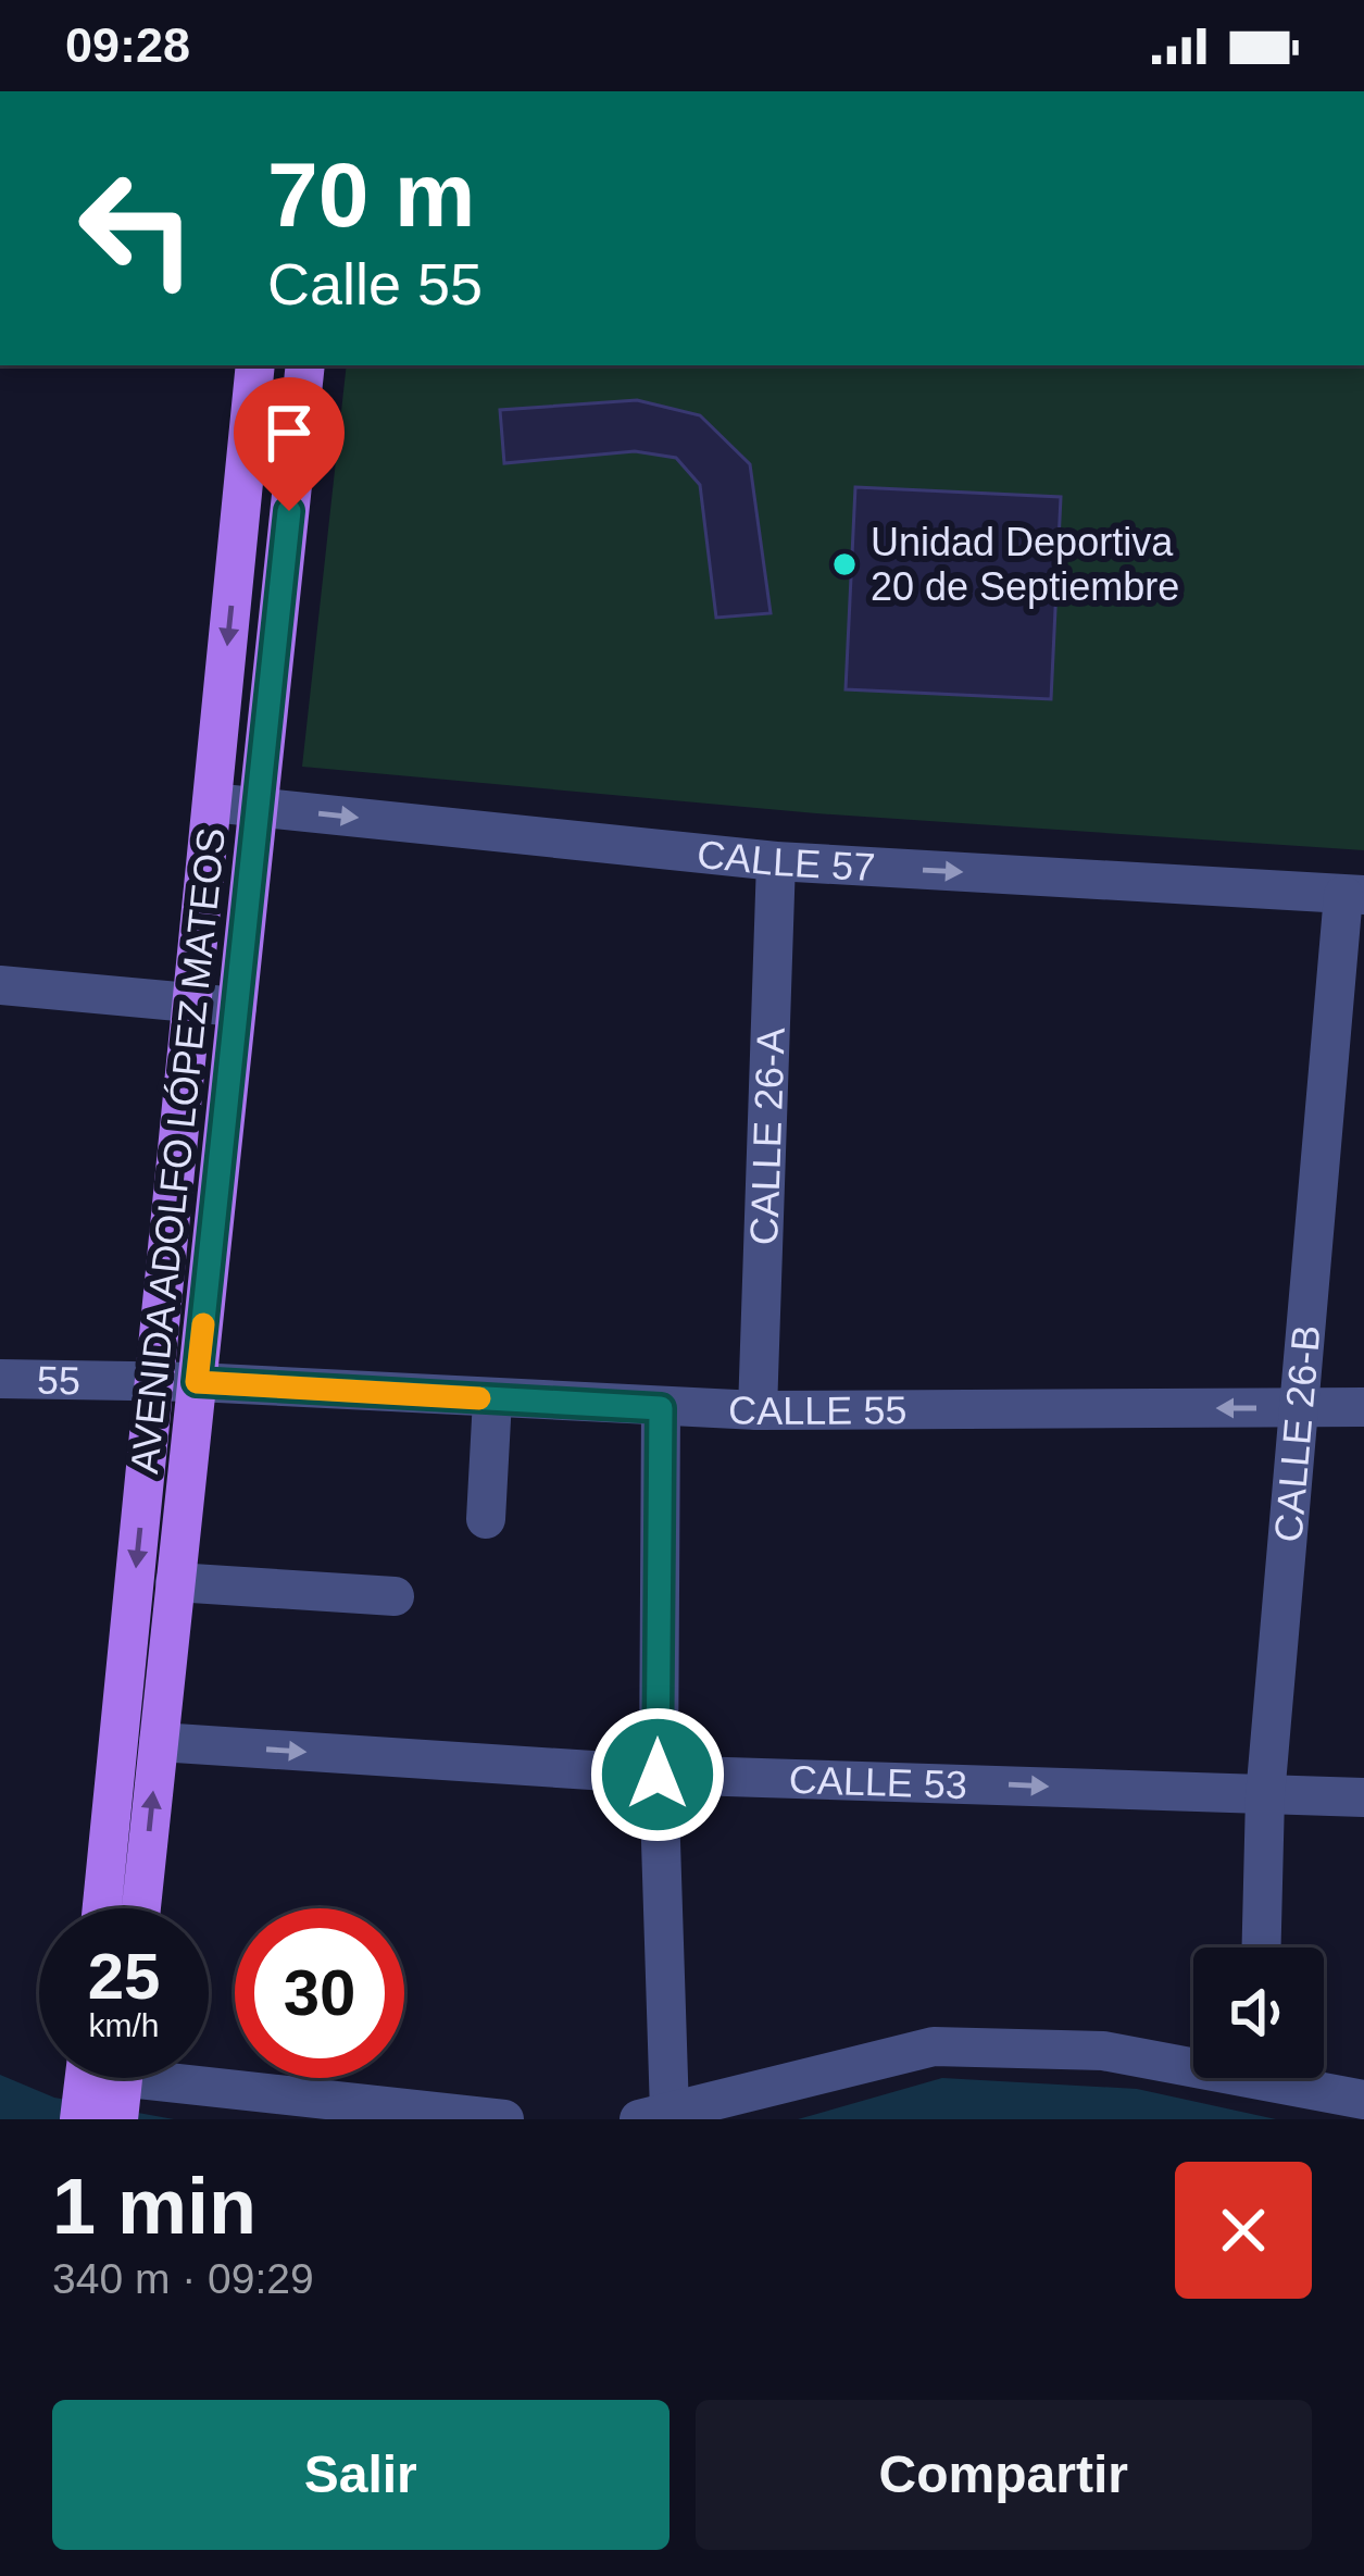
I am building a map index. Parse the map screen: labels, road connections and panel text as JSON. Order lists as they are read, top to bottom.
{
  "streets": {
    "main road": ["AVENIDA ADOLFO LÓPEZ MATEOS"],
    "street": [
      "CALLE 57",
      "CALLE 26-A",
      "55",
      "CALLE 55",
      "CALLE 26-B",
      "CALLE 53"
    ]
  },
  "crossings": [
    ["CALLE 57", "CALLE 26-A"],
    ["CALLE 57", "AVENIDA ADOLFO LÓPEZ MATEOS"],
    ["CALLE 57", "CALLE 26-B"],
    ["CALLE 26-A", "CALLE 55"],
    ["AVENIDA ADOLFO LÓPEZ MATEOS", "55"],
    ["AVENIDA ADOLFO LÓPEZ MATEOS", "CALLE 55"],
    ["AVENIDA ADOLFO LÓPEZ MATEOS", "CALLE 53"],
    ["55", "CALLE 55"],
    ["CALLE 55", "CALLE 26-B"],
    ["CALLE 26-B", "CALLE 53"]
  ],
  "one_way": ["CALLE 57", "CALLE 55"],
  "places": ["Unidad Deportiva 20 de Septiembre"],
  "page": {
    "status": "09:28",
    "turn": ["70 m", "Calle 55"],
    "speed": "25 km/h",
    "limit": "30",
    "heading": ["1 min", "340 m · 09:29"],
    "buttons": ["Salir", "Compartir"]
  }
}
